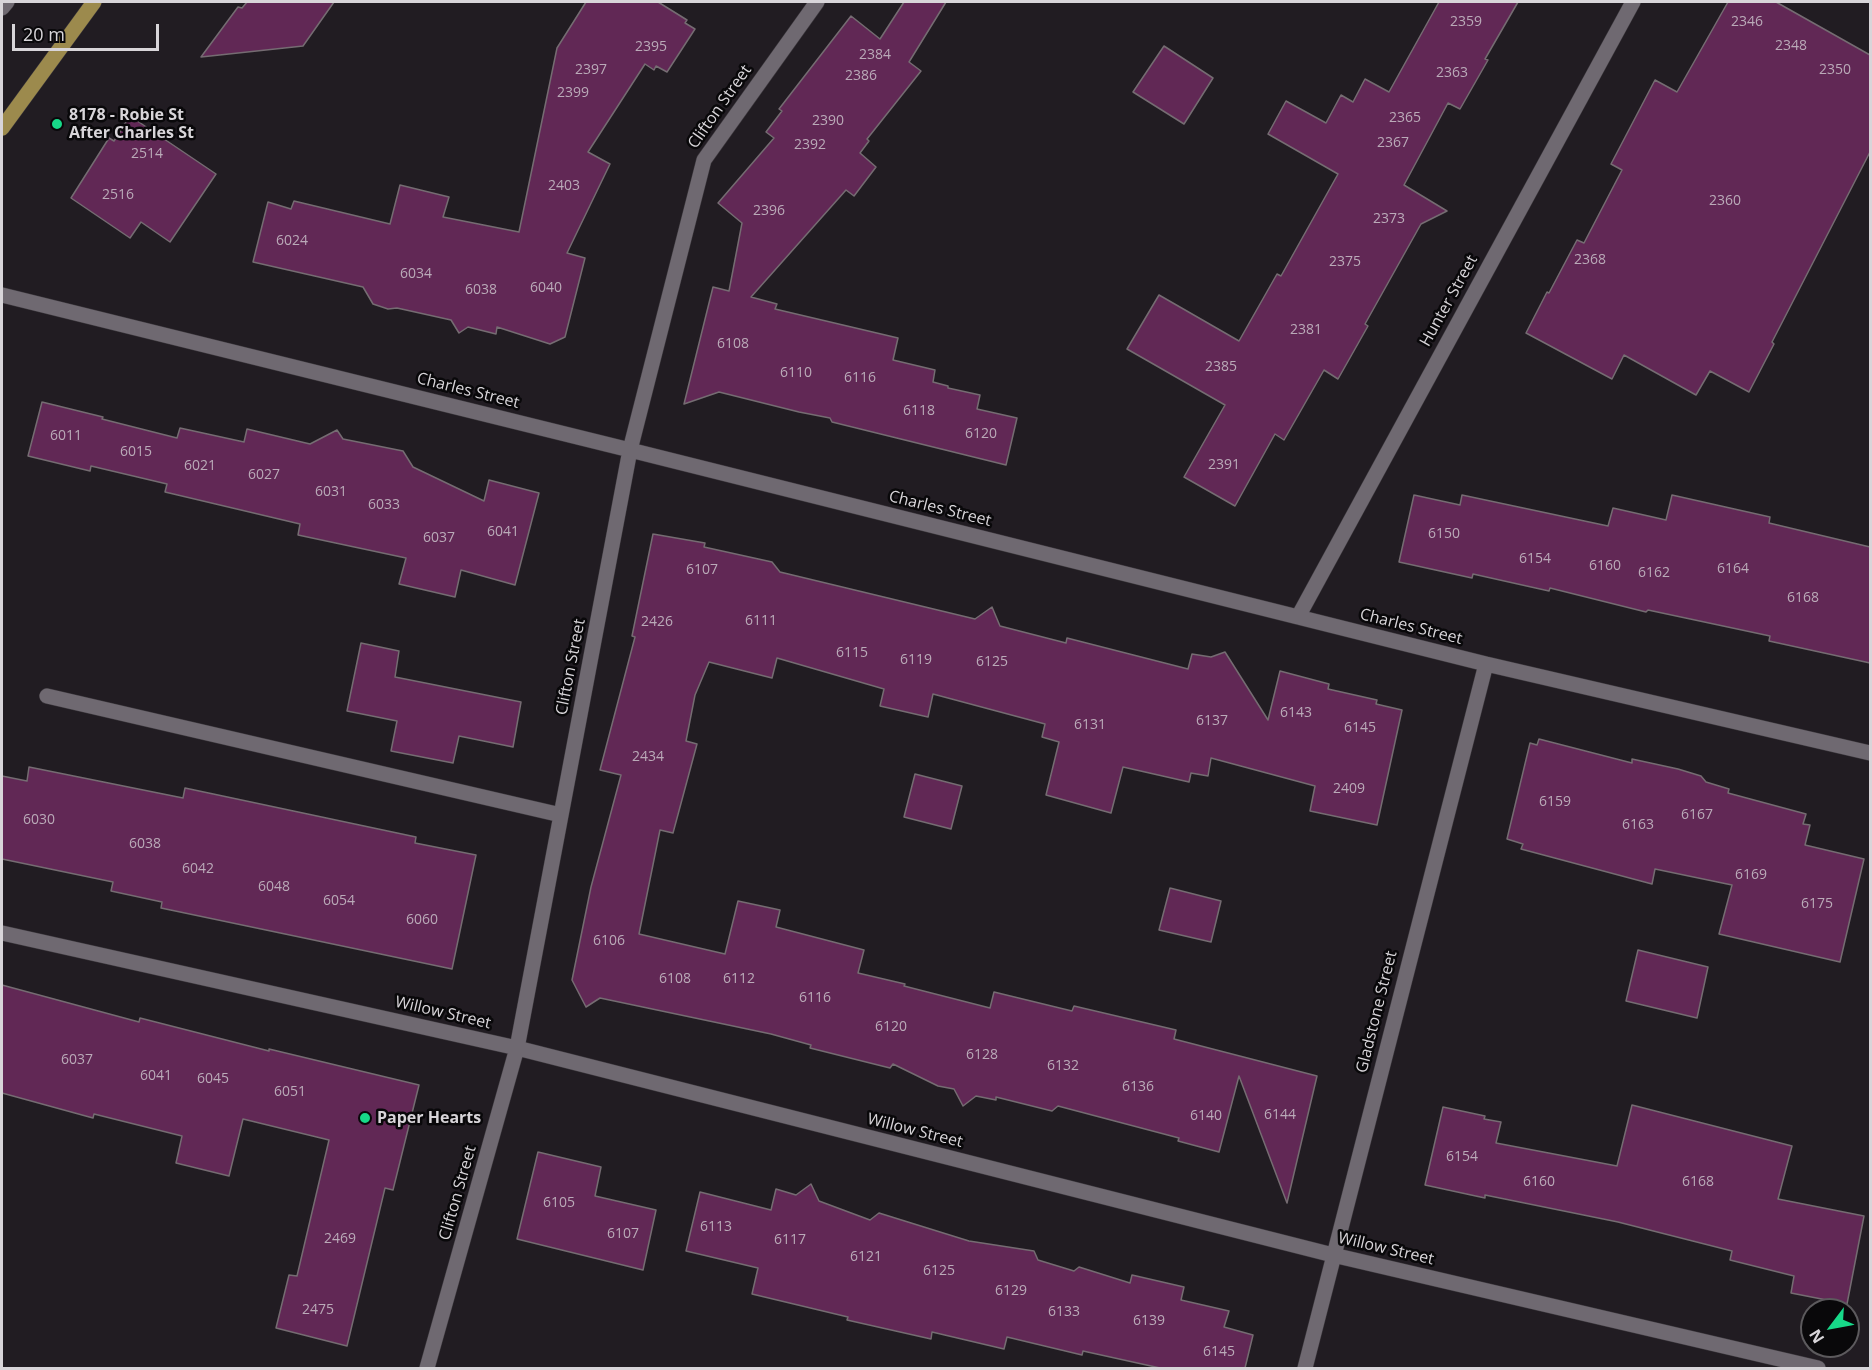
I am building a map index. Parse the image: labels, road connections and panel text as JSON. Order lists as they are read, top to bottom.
{
  "streets": {
    "street": [
      "Clifton Street",
      "Hunter Street",
      "Charles Street",
      "Gladstone Street",
      "Willow Street"
    ]
  },
  "crossings": [
    ["Clifton Street", "Charles Street"],
    ["Clifton Street", "Willow Street"],
    ["Hunter Street", "Charles Street"],
    ["Charles Street", "Gladstone Street"],
    ["Gladstone Street", "Willow Street"]
  ],
  "places": ["8178 - Robie St After Charles St", "Paper Hearts"],
  "house_numbers": [
    "2359",
    "2346",
    "2348",
    "2395",
    "2384",
    "2397",
    "2350",
    "2363",
    "2386",
    "2399",
    "2365",
    "2390",
    "2367",
    "2392",
    "2514",
    "2403",
    "2516",
    "2360",
    "2396",
    "2373",
    "6024",
    "2368",
    "2375",
    "6034",
    "6040",
    "6038",
    "2381",
    "6108",
    "2385",
    "6110",
    "6116",
    "6118",
    "6120",
    "6011",
    "6015",
    "2391",
    "6021",
    "6027",
    "6031",
    "6033",
    "6041",
    "6150",
    "6037",
    "6154",
    "6160",
    "6164",
    "6107",
    "6162",
    "6168",
    "6111",
    "2426",
    "6115",
    "6119",
    "6125",
    "6143",
    "6137",
    "6131",
    "6145",
    "2434",
    "2409",
    "6159",
    "6167",
    "6030",
    "6163",
    "6038",
    "6042",
    "6169",
    "6048",
    "6054",
    "6175",
    "6060",
    "6106",
    "6108",
    "6112",
    "6116",
    "6120",
    "6128",
    "6037",
    "6132",
    "6041",
    "6045",
    "6136",
    "6051",
    "6144",
    "6140",
    "6154",
    "6160",
    "6168",
    "6105",
    "6113",
    "6107",
    "2469",
    "6117",
    "6121",
    "6125",
    "6129",
    "2475",
    "6133",
    "6139",
    "6145"
  ],
  "scale_bar": "20 m",
  "north": "bottom left"
}
